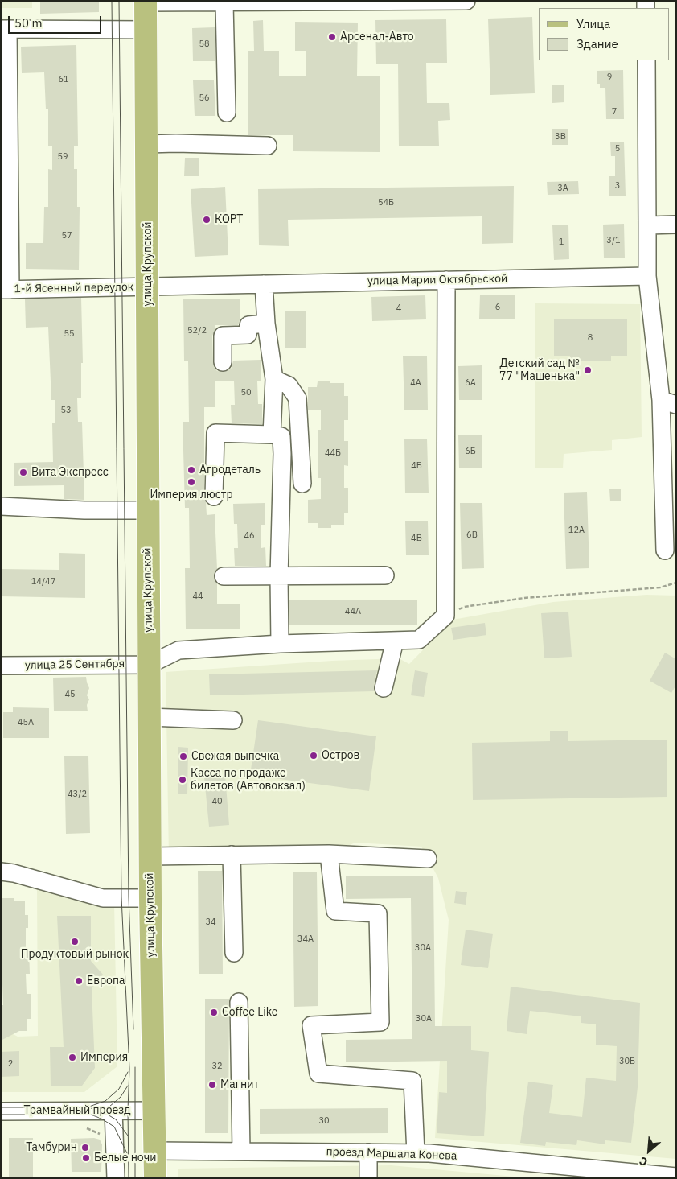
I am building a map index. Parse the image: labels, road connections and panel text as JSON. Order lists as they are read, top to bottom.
{
  "streets": {
    "main road": ["улица Крупской"],
    "street": [
      "улица Марии Октябрьской",
      "1-й Ясенный переулок",
      "улица 25 Сентября",
      "Трамвайный проезд",
      "проезд Маршала Конева"
    ]
  },
  "crossings": [
    ["улица Крупской", "улица Марии Октябрьской"],
    ["улица Крупской", "1-й Ясенный переулок"],
    ["улица Крупской", "улица 25 Сентября"],
    ["улица Крупской", "Трамвайный проезд"],
    ["улица Крупской", "проезд Маршала Конева"],
    ["улица Марии Октябрьской", "1-й Ясенный переулок"]
  ],
  "places": [
    "Арсенал-Авто",
    "КОРТ",
    "Детский сад № 77 \"Машенька\"",
    "Агродеталь",
    "Вита Экспресс",
    "Империя люстр",
    "Остров",
    "Свежая выпечка",
    "Касса по продаже билетов (Автовокзал)",
    "Продуктовый рынок",
    "Европа",
    "Coffee Like",
    "Империя",
    "Магнит",
    "Тамбурин",
    "Белые ночи"
  ],
  "house_numbers": [
    "58",
    "9",
    "61",
    "56",
    "7",
    "3В",
    "5",
    "59",
    "3",
    "3А",
    "54Б",
    "57",
    "3/1",
    "1",
    "6",
    "4",
    "52/2",
    "55",
    "8",
    "4А",
    "6А",
    "50",
    "53",
    "6Б",
    "44Б",
    "4Б",
    "12А",
    "6В",
    "46",
    "4В",
    "14/47",
    "44",
    "44А",
    "45",
    "45А",
    "43/2",
    "40",
    "34",
    "34А",
    "30А",
    "30А",
    "30Б",
    "2",
    "32",
    "30"
  ],
  "legend": ["Улица", "Здание"],
  "scale_bar": "50 m",
  "north": "bottom left"
}
